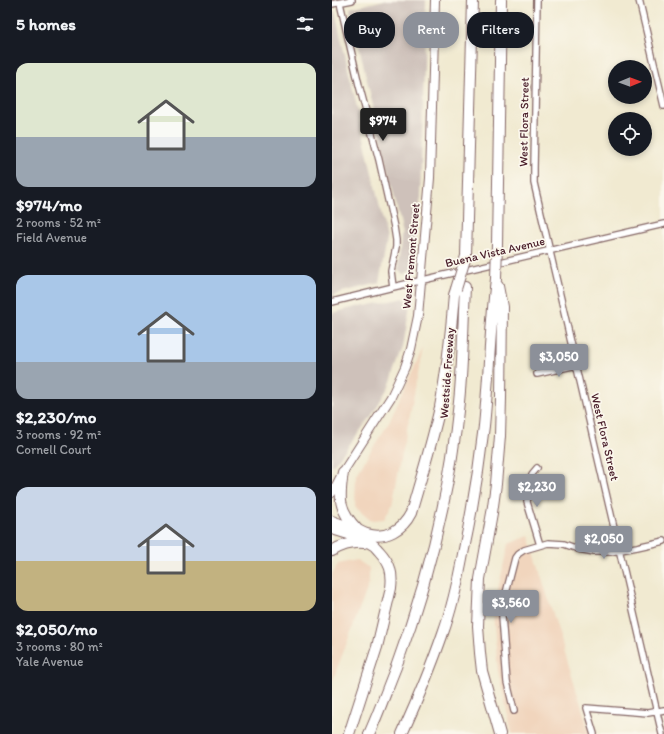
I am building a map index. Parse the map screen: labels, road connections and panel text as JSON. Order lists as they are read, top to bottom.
{
  "streets": {
    "highway": ["Westside Freeway"],
    "street": ["West Flora Street", "Buena Vista Avenue", "West Fremont Street"]
  },
  "crossings": [
    ["West Flora Street", "Buena Vista Avenue"],
    ["Buena Vista Avenue", "West Fremont Street"]
  ],
  "north": "right",
  "page": {
    "heading": "5 homes",
    "chip": ["Buy", "Rent", "Filters"],
    "list": [
      {
        "name": "$974/mo",
        "note": "2 rooms · 52 m² · Field Avenue"
      },
      {
        "name": "$2,230/mo",
        "note": "3 rooms · 92 m² · Cornell Court"
      },
      {
        "name": "$2,050/mo",
        "note": "3 rooms · 80 m² · Yale Avenue"
      }
    ],
    "price": [
      "$974",
      "$3,050",
      "$2,230",
      "$2,050",
      "$3,560"
    ]
  }
}
